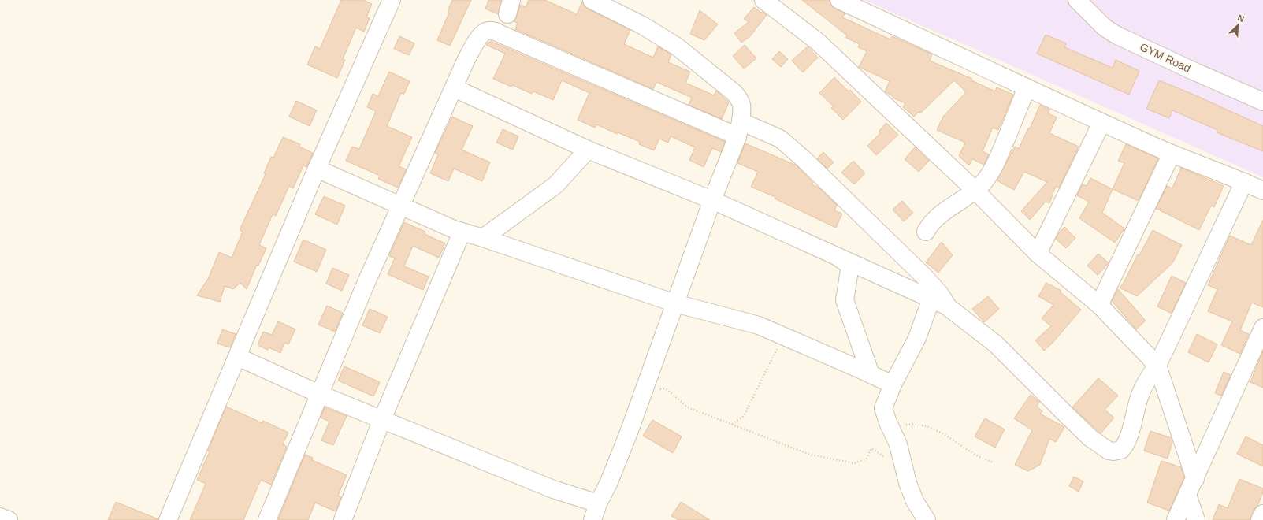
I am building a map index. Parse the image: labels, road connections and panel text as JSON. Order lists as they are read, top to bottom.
{
  "streets": {
    "street": ["GYM Road"]
  },
  "north": "top right"
}
